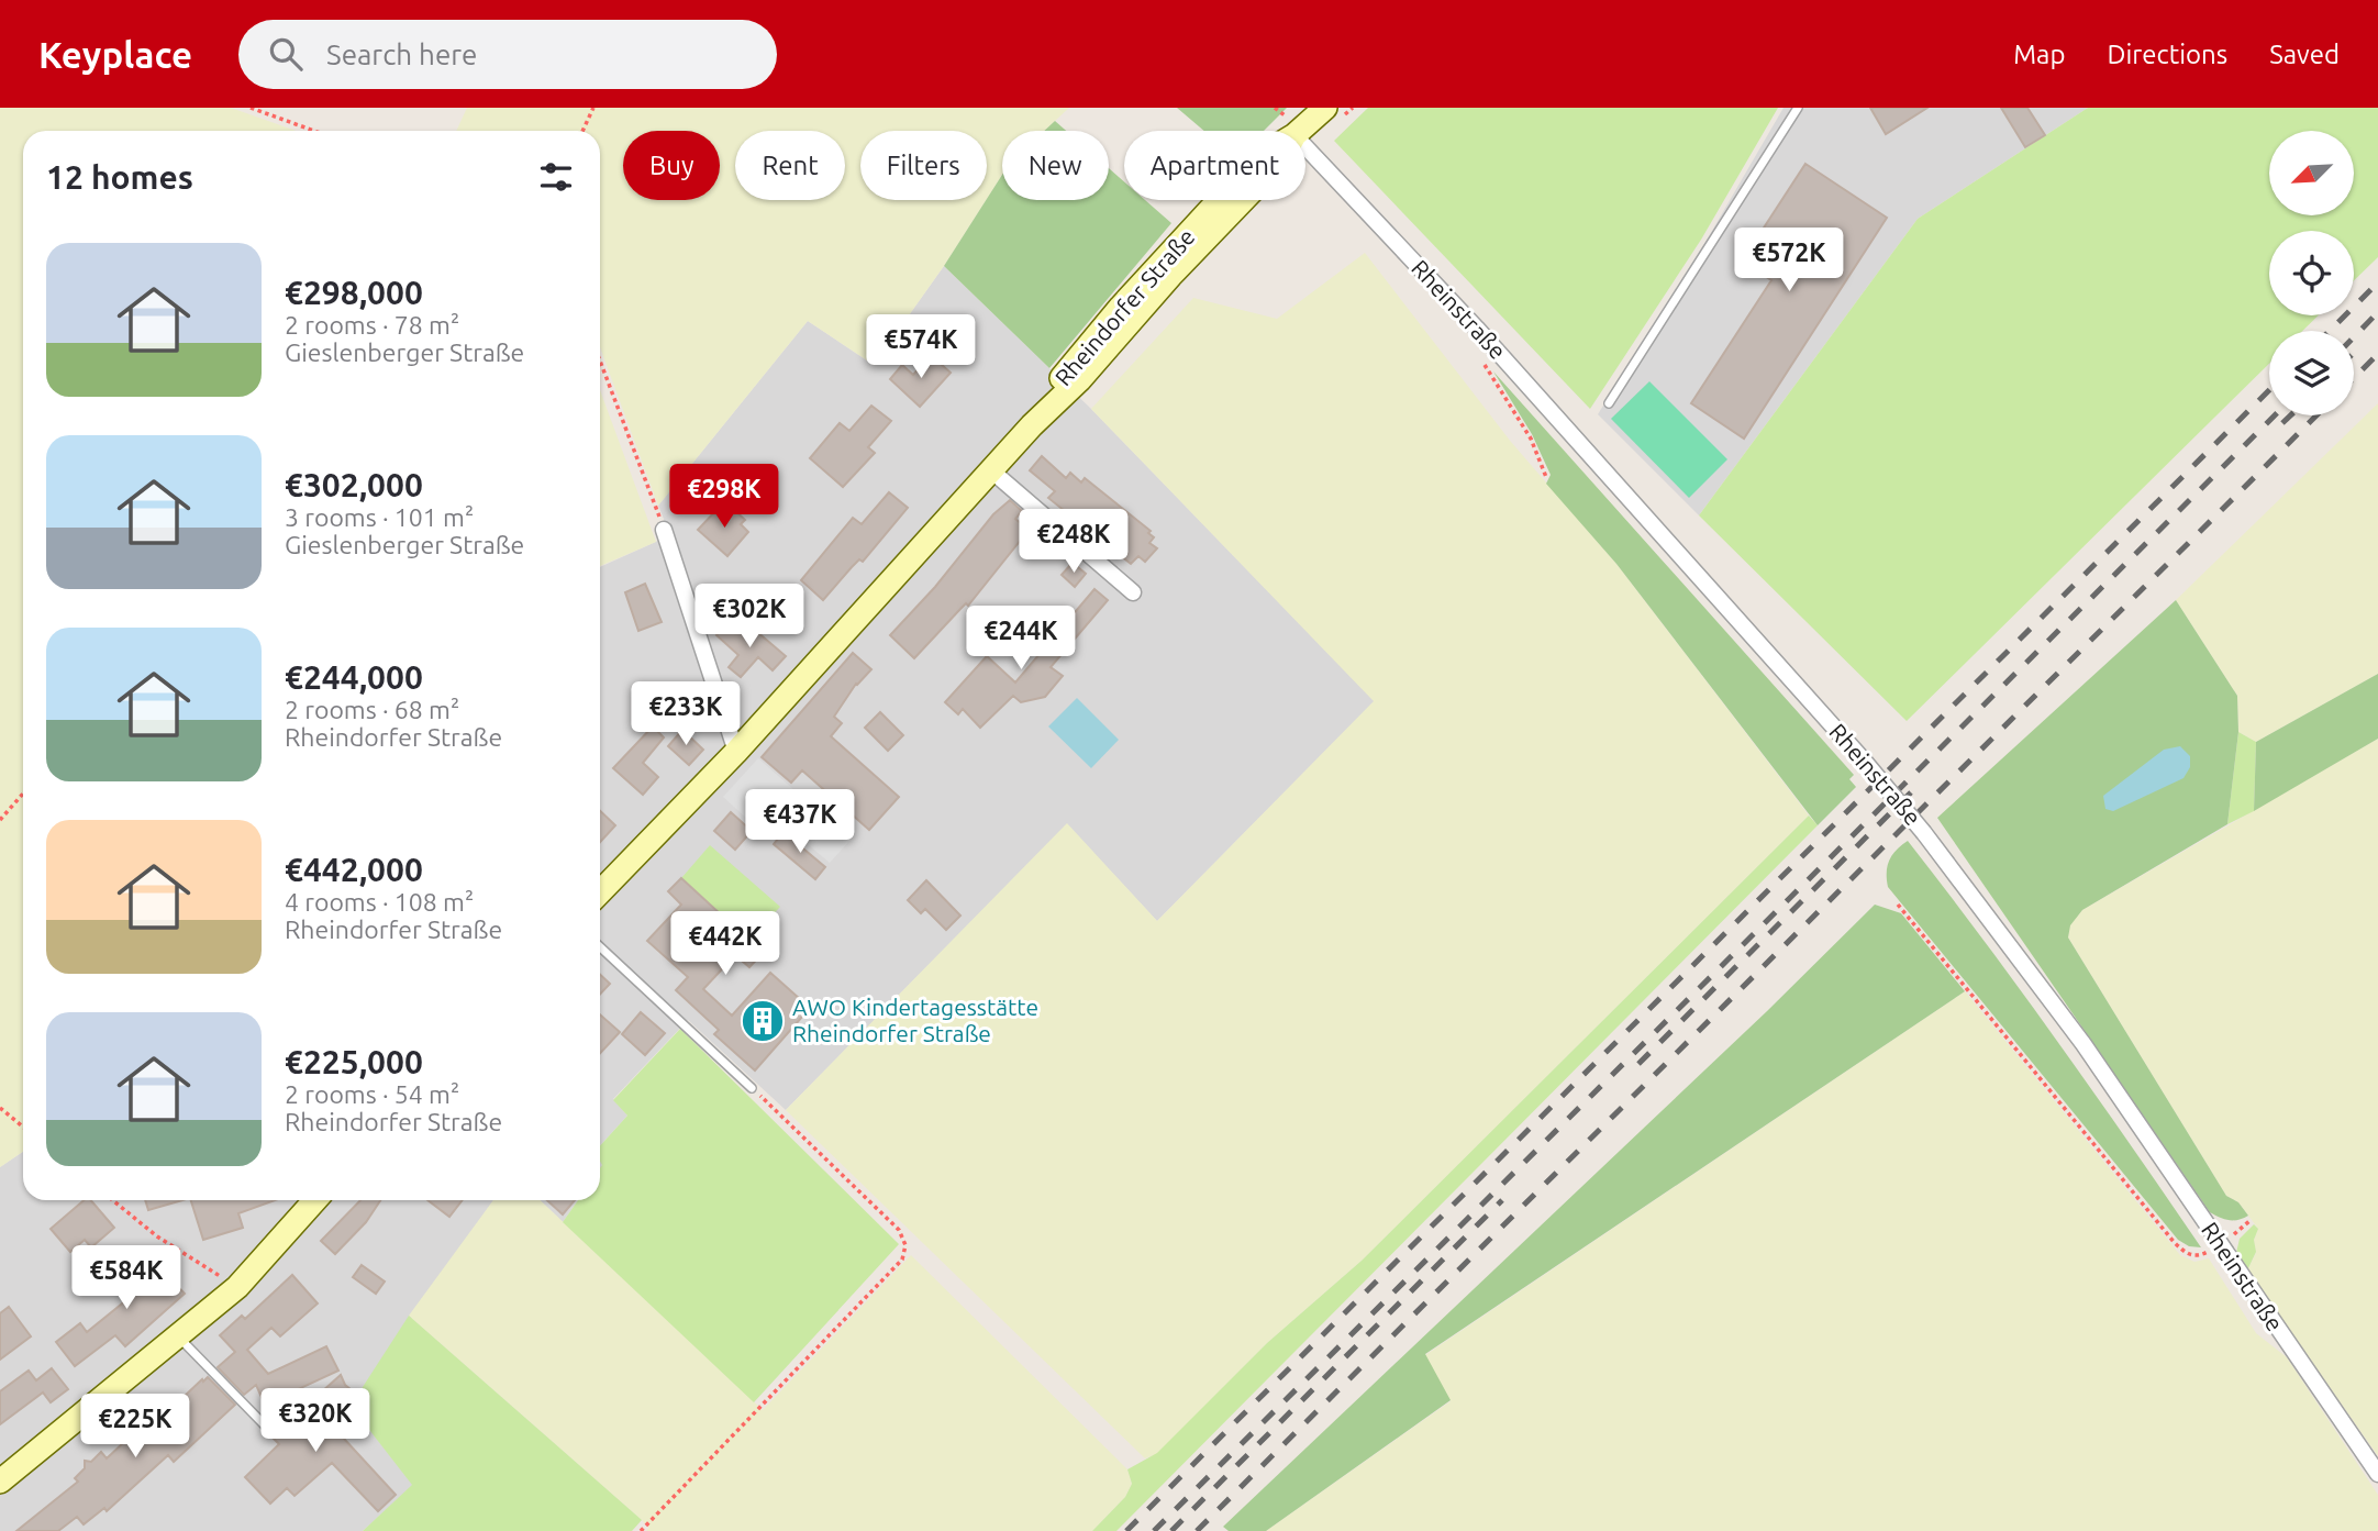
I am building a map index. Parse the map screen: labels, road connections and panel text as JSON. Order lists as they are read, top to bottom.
{
  "streets": {
    "main road": ["Rheindorfer Straße"],
    "street": ["Rheinstraße"]
  },
  "places": {
    "building": ["AWO Kindertagesstätte Rheindorfer Straße"]
  },
  "north": "bottom left",
  "page": {
    "header": "Keyplace",
    "search": "Search here",
    "nav": ["Map", "Directions", "Saved"],
    "chip": [
      "Buy",
      "Rent",
      "Filters",
      "New",
      "Apartment"
    ],
    "heading": "12 homes",
    "list": [
      {
        "name": "€298,000",
        "note": "2 rooms · 78 m² · Gieslenberger Straße"
      },
      {
        "name": "€302,000",
        "note": "3 rooms · 101 m² · Gieslenberger Straße"
      },
      {
        "name": "€244,000",
        "note": "2 rooms · 68 m² · Rheindorfer Straße"
      },
      {
        "name": "€442,000",
        "note": "4 rooms · 108 m² · Rheindorfer Straße"
      },
      {
        "name": "€225,000",
        "note": "2 rooms · 54 m² · Rheindorfer Straße"
      }
    ],
    "price": [
      "€572K",
      "€574K",
      "€298K",
      "€248K",
      "€302K",
      "€244K",
      "€233K",
      "€437K",
      "€442K",
      "€584K",
      "€320K",
      "€225K"
    ]
  }
}
